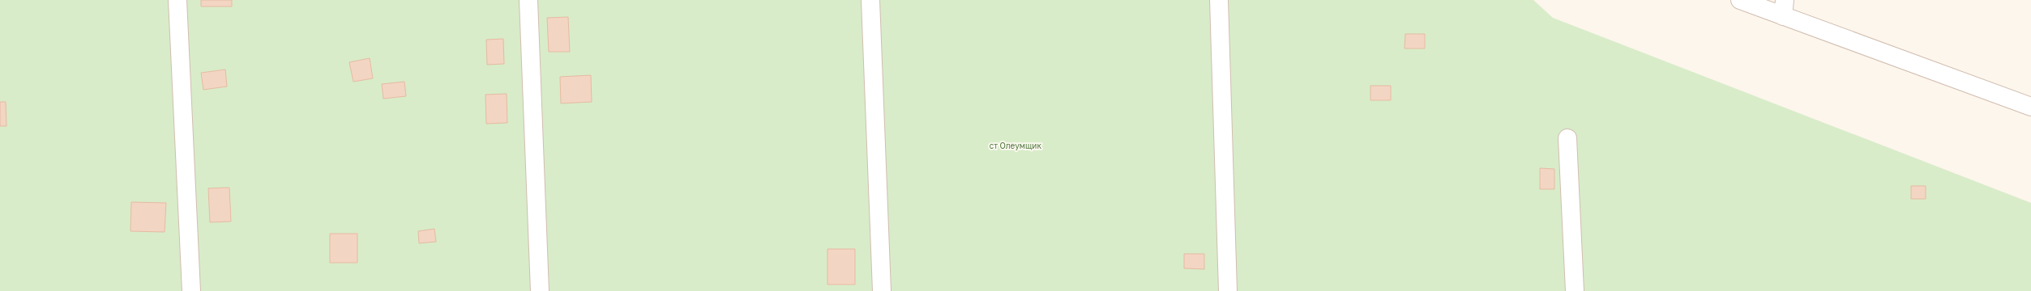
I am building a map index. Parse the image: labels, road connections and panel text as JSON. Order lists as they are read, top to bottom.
{
  "parks": ["ст Олеумщик"]
}
